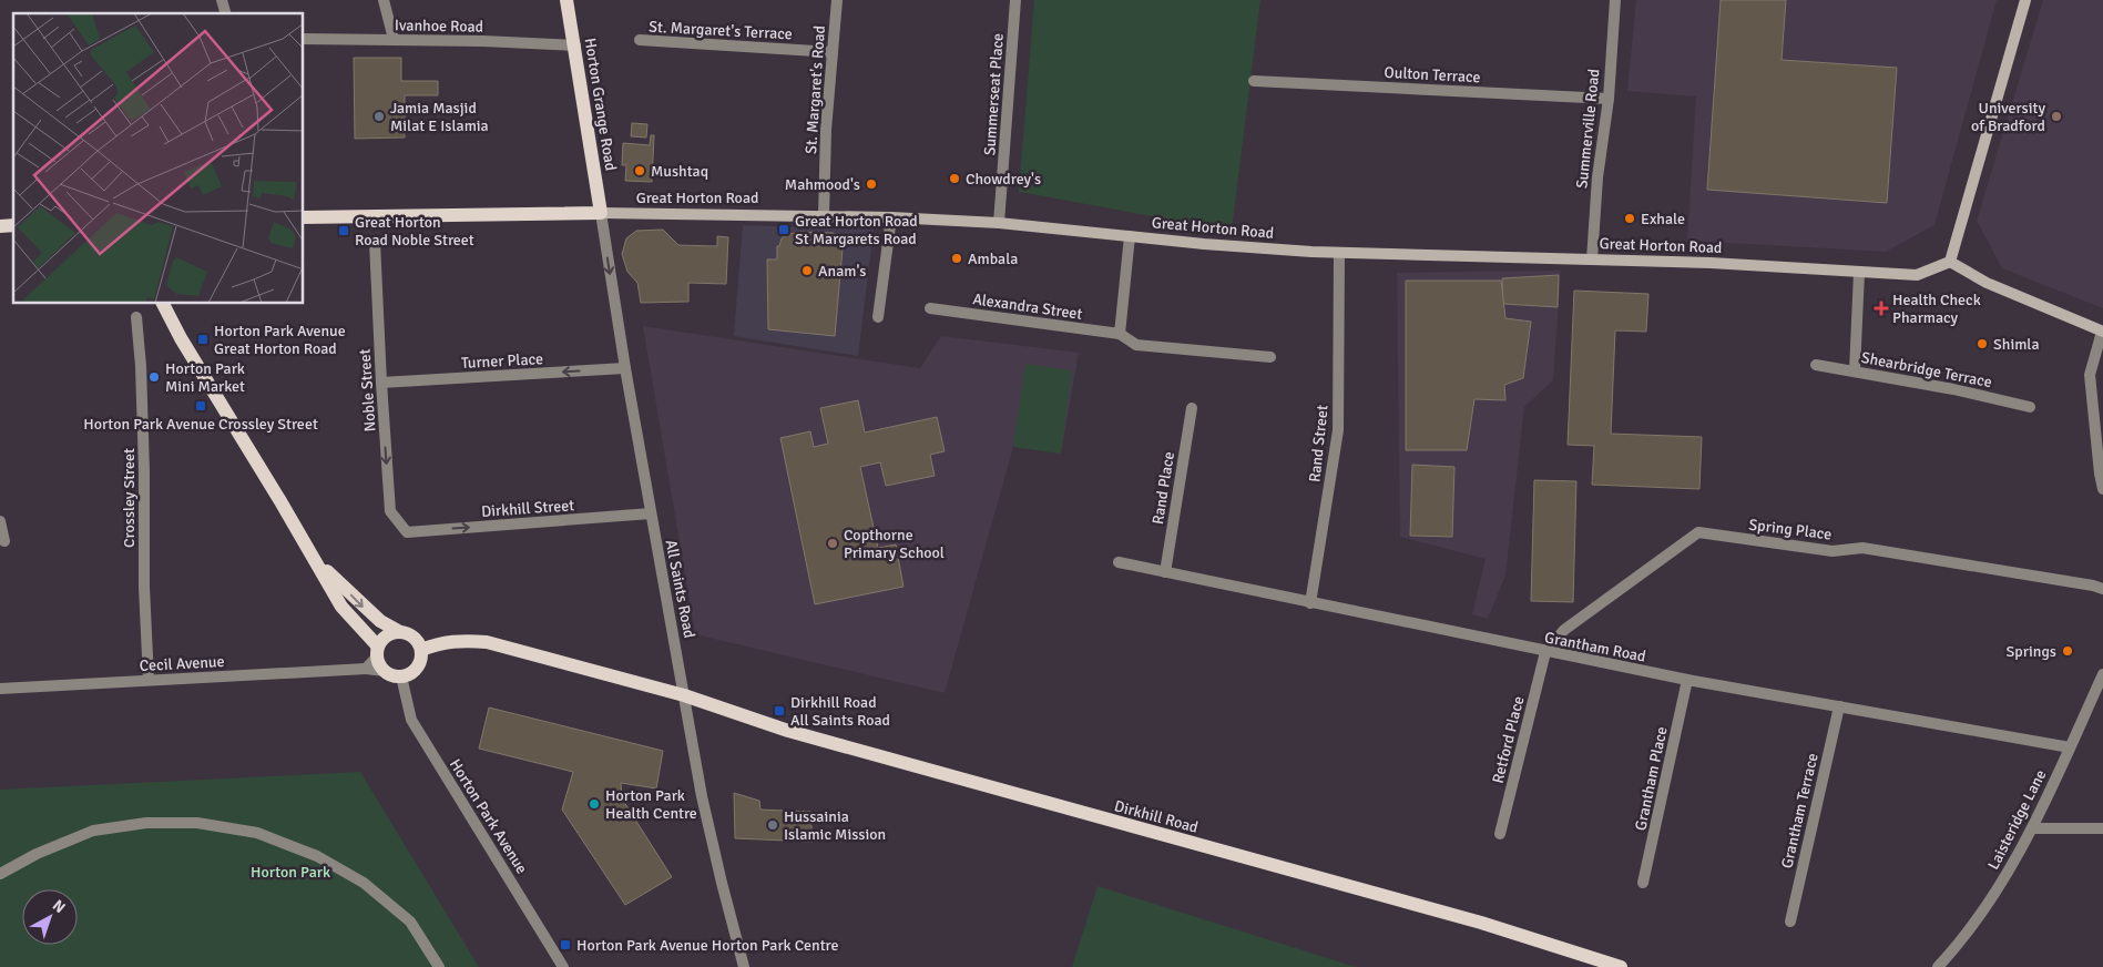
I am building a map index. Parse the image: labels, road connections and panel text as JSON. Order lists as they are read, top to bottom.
{
  "streets": {
    "main road": ["Horton Grange Road", "Great Horton Road", "Dirkhill Road"],
    "street": [
      "Ivanhoe Road",
      "St. Margaret's Terrace",
      "Oulton Terrace",
      "St. Margaret's Road",
      "Summerseat Place",
      "Summerville Road",
      "Alexandra Street",
      "Turner Place",
      "Shearbridge Terrace",
      "Noble Street",
      "Rand Street",
      "Rand Place",
      "Crossley Street",
      "Dirkhill Street",
      "Spring Place",
      "All Saints Road",
      "Grantham Road",
      "Cecil Avenue",
      "Retford Place",
      "Grantham Place",
      "Grantham Terrace",
      "Horton Park Avenue",
      "Laisteridge Lane"
    ]
  },
  "crossings": [
    ["Ivanhoe Road", "Horton Grange Road"],
    ["St. Margaret's Terrace", "St. Margaret's Road"],
    ["Oulton Terrace", "Summerville Road"],
    ["St. Margaret's Road", "Great Horton Road"],
    ["Summerseat Place", "Great Horton Road"],
    ["Horton Grange Road", "Great Horton Road"],
    ["Horton Grange Road", "All Saints Road"],
    ["Summerville Road", "Great Horton Road"],
    ["Great Horton Road", "Rand Street"],
    ["Great Horton Road", "All Saints Road"],
    ["Turner Place", "Noble Street"],
    ["Turner Place", "All Saints Road"],
    ["Noble Street", "Dirkhill Street"],
    ["Rand Street", "Grantham Road"],
    ["Rand Place", "Grantham Road"],
    ["Crossley Street", "Cecil Avenue"],
    ["Dirkhill Street", "All Saints Road"],
    ["Spring Place", "Grantham Road"],
    ["Spring Place", "Retford Place"],
    ["All Saints Road", "Dirkhill Road"],
    ["Grantham Road", "Retford Place"],
    ["Grantham Road", "Grantham Place"],
    ["Grantham Road", "Grantham Terrace"],
    ["Grantham Road", "Laisteridge Lane"],
    ["Cecil Avenue", "Horton Park Avenue"],
    ["Cecil Avenue", "Dirkhill Road"],
    ["Horton Park Avenue", "Dirkhill Road"]
  ],
  "one_way": ["Turner Place", "Noble Street", "Dirkhill Street"],
  "parks": ["Horton Park"],
  "places": {
    "other": [
      "Jamia Masjid Milat E Islamia",
      "University of Bradford",
      "Mushtaq",
      "Chowdrey's",
      "Mahmood's",
      "Exhale",
      "Ambala",
      "Anam's",
      "Shimla",
      "Horton Park Mini Market",
      "Copthorne Primary School",
      "Springs",
      "Horton Park Health Centre",
      "Hussainia Islamic Mission"
    ],
    "transit": [
      "Great Horton Road St Margarets Road",
      "Great Horton Road Noble Street",
      "Horton Park Avenue Great Horton Road",
      "Horton Park Avenue Crossley Street",
      "Dirkhill Road All Saints Road",
      "Horton Park Avenue Horton Park Centre"
    ],
    "health": ["Health Check Pharmacy"]
  },
  "north": "top right"
}
